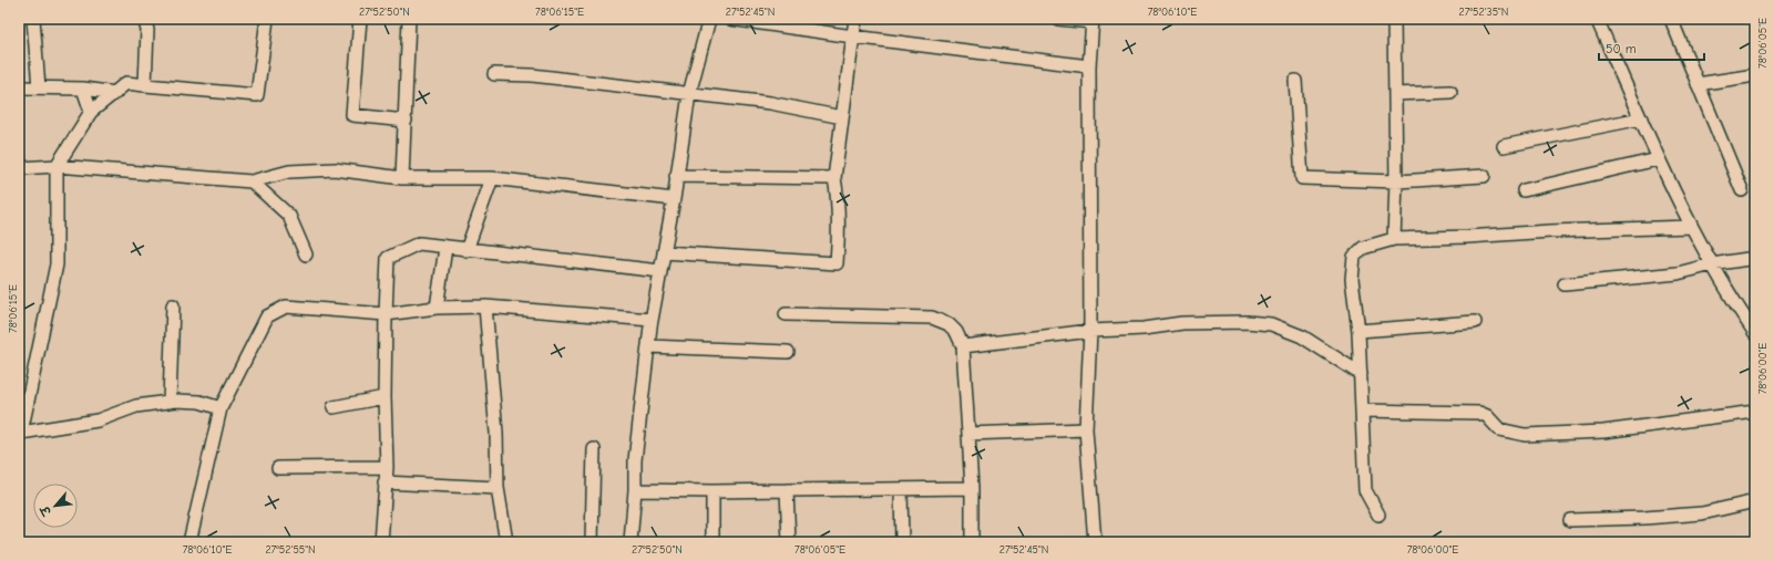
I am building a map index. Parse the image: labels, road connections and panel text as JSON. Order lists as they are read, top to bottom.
{
  "scale_bar": "50 m",
  "north": "bottom left",
  "coordinates": [
    "27°52'50\"N",
    "78°06'15\"E",
    "27°52'45\"N",
    "78°06'10\"E",
    "27°52'35\"N",
    "78°06'05\"E",
    "78°06'00\"E",
    "27°52'55\"N"
  ]
}
